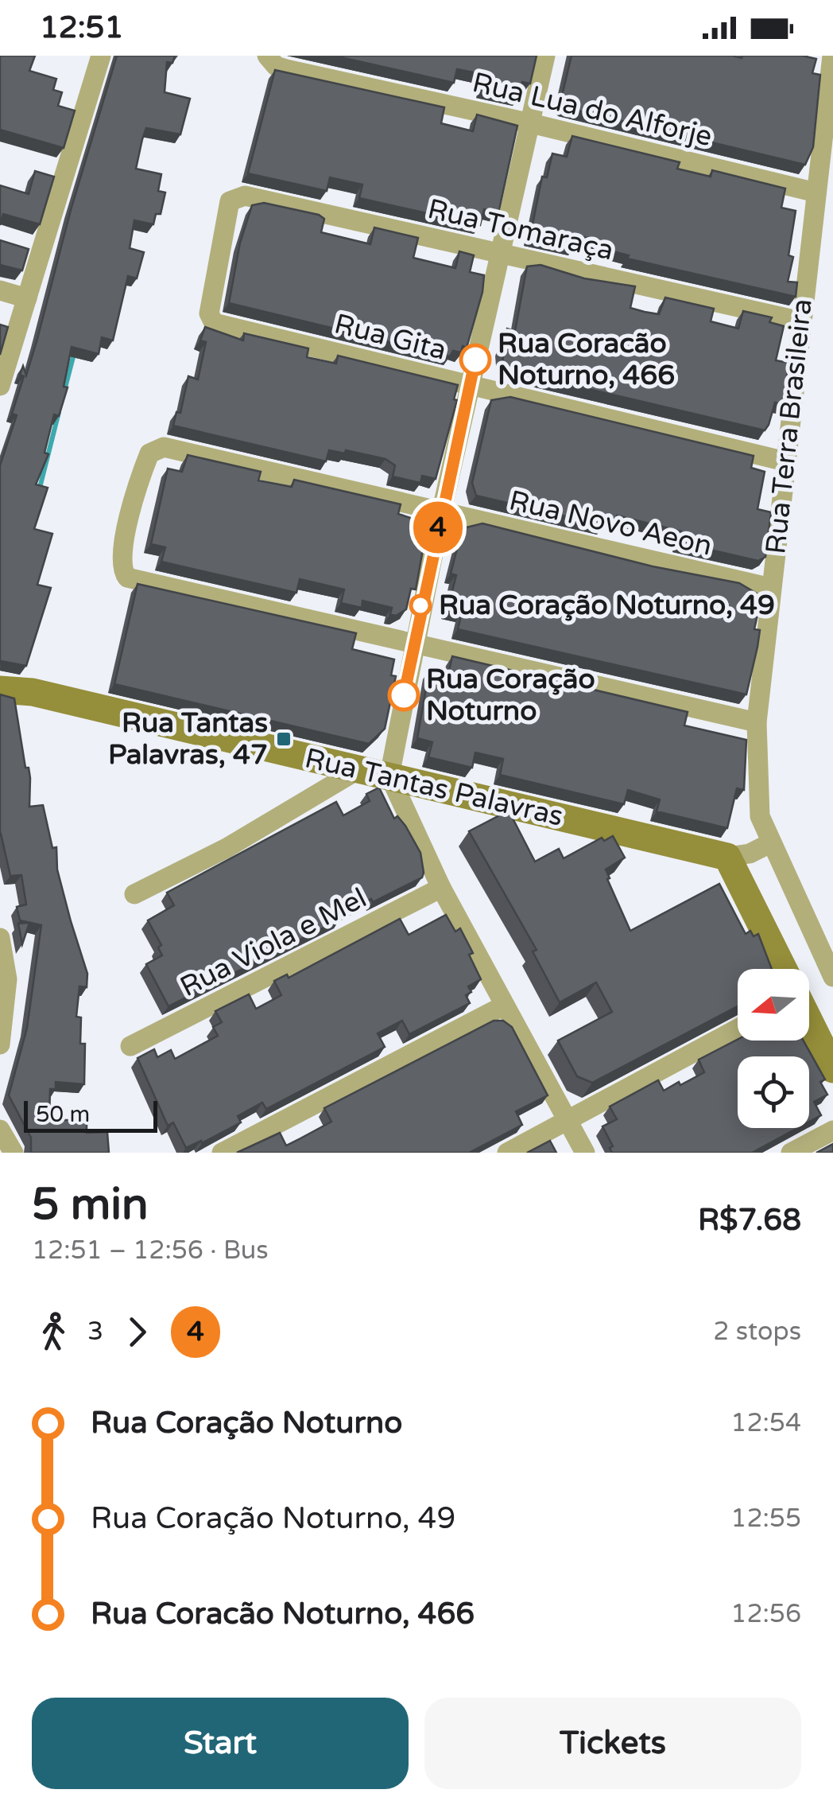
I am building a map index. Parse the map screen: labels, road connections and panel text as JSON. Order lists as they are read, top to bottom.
{
  "streets": {
    "street": [
      "Rua Lua do Alforje",
      "Rua Tomaraça",
      "Rua Gita",
      "Rua Terra Brasileira",
      "Rua Novo Aeon",
      "Rua Tantas Palavras",
      "Rua Viola e Mel"
    ]
  },
  "crossings": [
    ["Rua Lua do Alforje", "Rua Terra Brasileira"],
    ["Rua Tomaraça", "Rua Gita"],
    ["Rua Tomaraça", "Rua Terra Brasileira"],
    ["Rua Gita", "Rua Terra Brasileira"],
    ["Rua Terra Brasileira", "Rua Novo Aeon"]
  ],
  "places": {
    "other": ["Rua Coracão Noturno, 466", "Rua Coração Noturno, 49", "Rua Coração Noturno"],
    "transit": ["Rua Tantas Palavras, 47"]
  },
  "lines": ["bus line 4"],
  "scale_bar": "50 m",
  "north": "left",
  "page": {
    "status": "12:51",
    "on_map": "4",
    "scale": "50 m",
    "heading": ["5 min", "12:51 – 12:56 · Bus", "R$7.68"],
    "legs": ["3", "4", "2 stops"],
    "list": [
      {
        "name": "Rua Coração Noturno",
        "value": "12:54"
      },
      {
        "name": "Rua Coração Noturno, 49",
        "value": "12:55"
      },
      {
        "name": "Rua Coracão Noturno, 466",
        "value": "12:56"
      }
    ],
    "buttons": ["Start", "Tickets"]
  }
}
